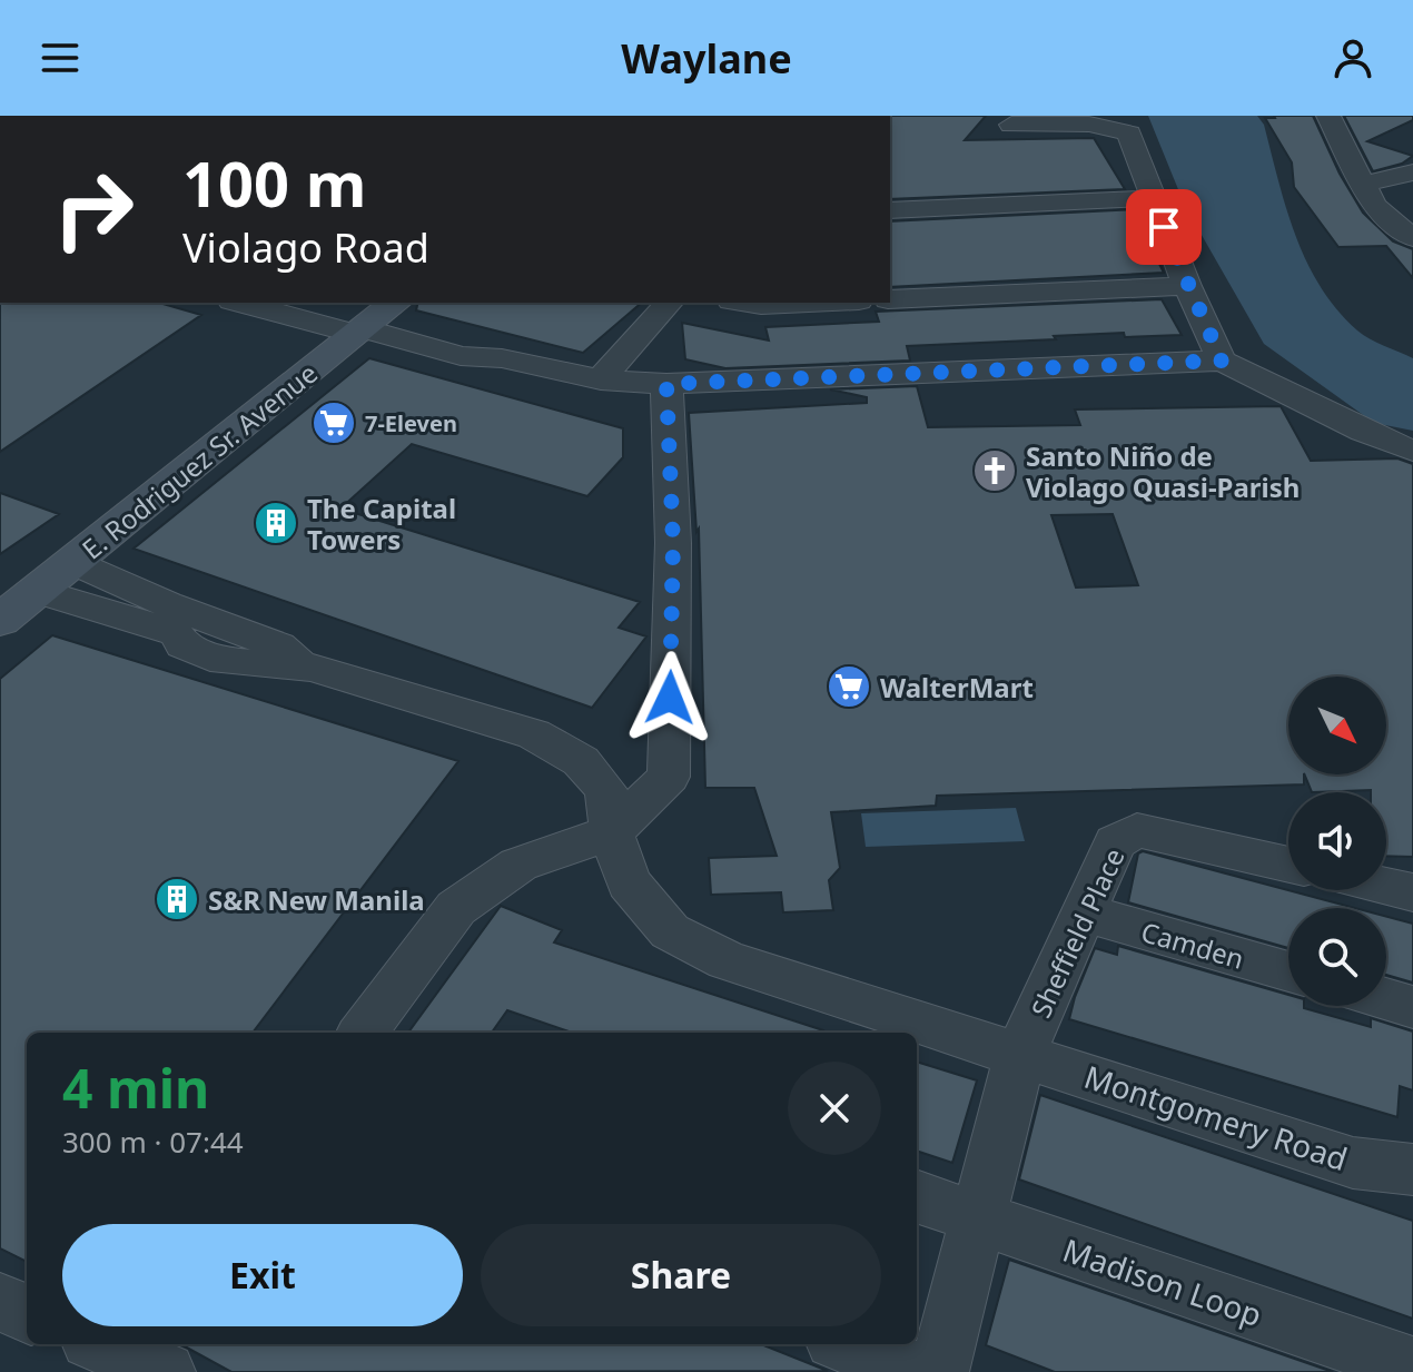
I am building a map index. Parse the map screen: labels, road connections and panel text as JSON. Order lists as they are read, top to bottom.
{
  "streets": {
    "main road": ["E. Rodriguez Sr. Avenue"],
    "street": [
      "Sheffield Place",
      "Camden",
      "Montgomery Road",
      "Madison Loop"
    ]
  },
  "crossings": [
    ["E. Rodriguez Sr. Avenue", "Montgomery Road"],
    ["Sheffield Place", "Camden"],
    ["Sheffield Place", "Montgomery Road"]
  ],
  "places": {
    "supermarket": ["7-Eleven", "WalterMart"],
    "church": ["Santo Niño de Violago Quasi-Parish"],
    "building": ["The Capital Towers", "S&R New Manila"]
  },
  "north": "bottom right",
  "page": {
    "header": "Waylane",
    "turn": ["100 m", "Violago Road"],
    "heading": ["4 min", "300 m · 07:44"],
    "buttons": ["Exit", "Share"]
  }
}
